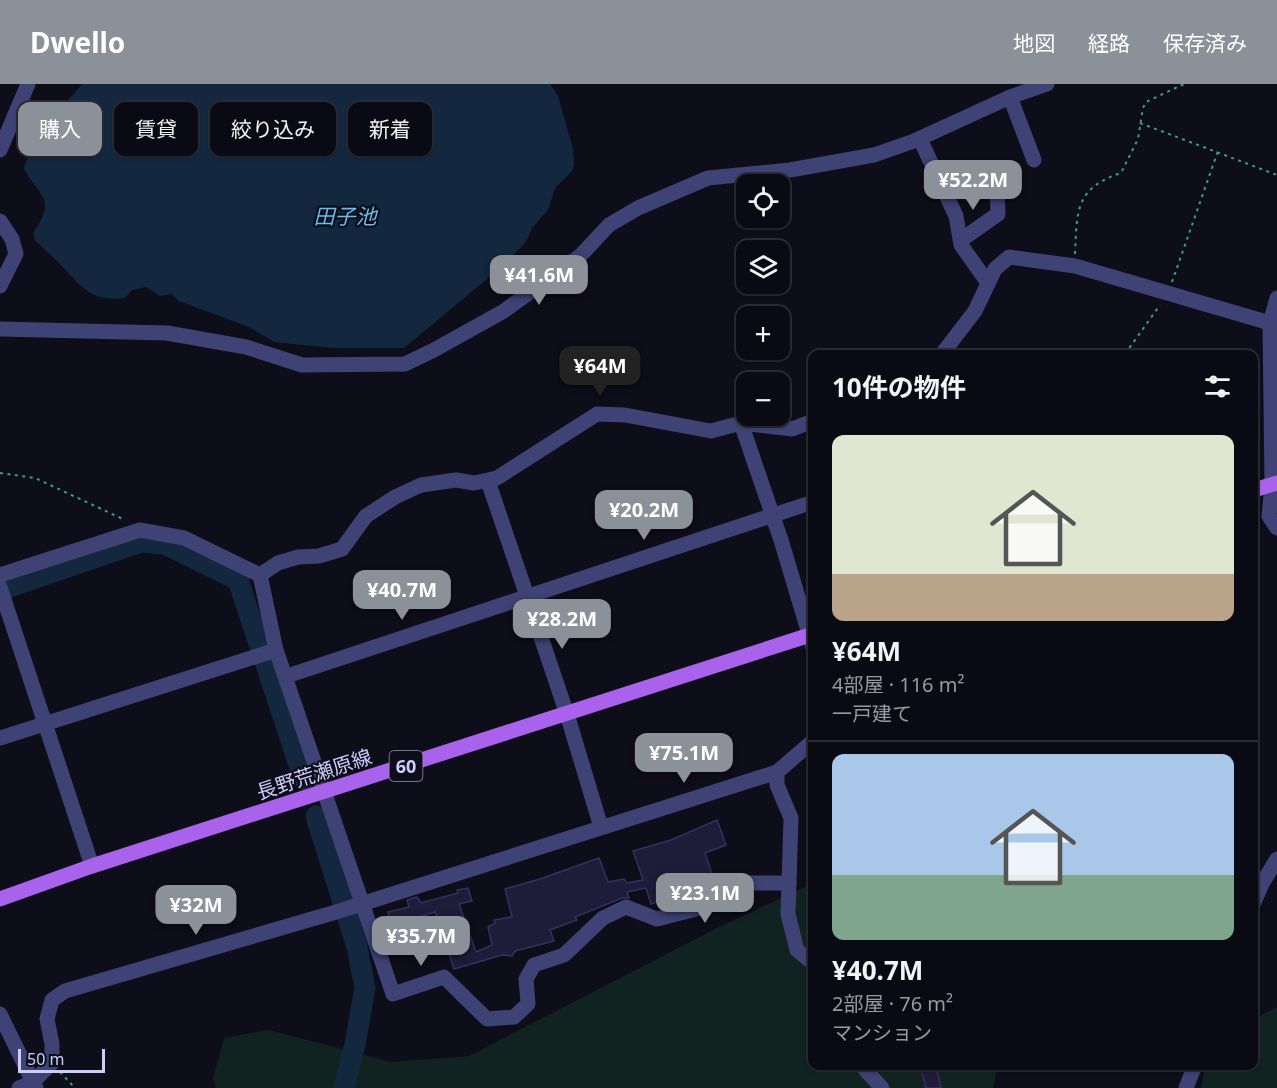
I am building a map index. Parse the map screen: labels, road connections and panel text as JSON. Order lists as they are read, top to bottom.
{
  "streets": {
    "main road": ["60", "長野荒瀬原線"]
  },
  "water": ["田子池"],
  "scale_bar": "50 m",
  "page": {
    "header": "Dwello",
    "nav": ["地図", "経路", "保存済み"],
    "chip": [
      "購入",
      "賃貸",
      "絞り込み",
      "新着"
    ],
    "price": [
      "¥52.2M",
      "¥41.6M",
      "¥64M",
      "¥20.2M",
      "¥40.7M",
      "¥28.2M",
      "¥75.1M",
      "¥23.1M",
      "¥32M",
      "¥35.7M"
    ],
    "map_buttons": ["+", "−"],
    "heading": "10件の物件",
    "list": [
      {
        "name": "¥64M",
        "note": "4部屋 · 116 m² · 一戸建て"
      },
      {
        "name": "¥40.7M",
        "note": "2部屋 · 76 m² · マンション"
      }
    ],
    "scale": "50 m"
  }
}
